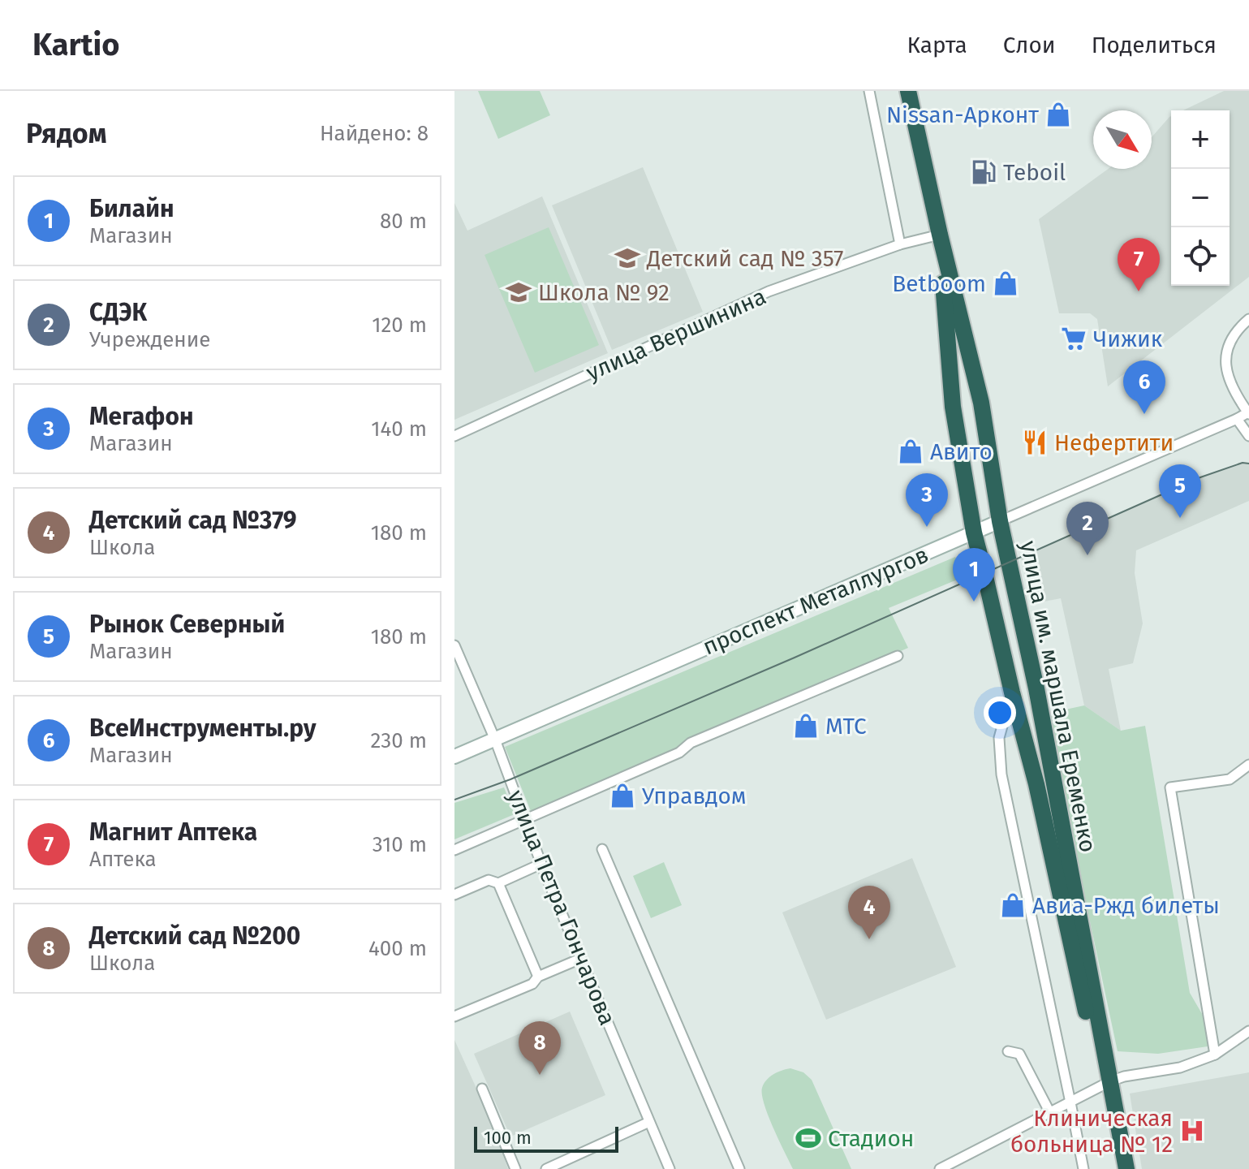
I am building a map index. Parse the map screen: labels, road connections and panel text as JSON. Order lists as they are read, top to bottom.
{
  "streets": {
    "highway": ["улица им. маршала Еременко"],
    "main road": ["проспект Металлургов"],
    "street": ["улица Вершинина", "улица Петра Гончарова"]
  },
  "crossings": [
    ["улица Вершинина", "улица им. маршала Еременко"],
    ["проспект Металлургов", "улица им. маршала Еременко"],
    ["проспект Металлургов", "улица Петра Гончарова"]
  ],
  "places": {
    "shop": [
      "Nissan-Арконт",
      "Betboom",
      "Авито",
      "МТС",
      "Управдом",
      "Авиа-Ржд билеты"
    ],
    "fuel station": ["Teboil"],
    "school or university": ["Детский сад № 357", "Школа № 92"],
    "supermarket": ["Чижик"],
    "restaurant": ["Нефертити"],
    "hospital": ["Клиническая больница № 12"],
    "sports": ["Стадион"]
  },
  "scale_bar": "100 m",
  "north": "bottom right",
  "page": {
    "header": "Kartio",
    "nav": ["Карта", "Слои", "Поделиться"],
    "heading": ["Рядом", "Найдено: 8"],
    "map_buttons": ["+", "−"],
    "list": [
      {
        "mark": "1",
        "name": "Билайн",
        "note": "Магазин",
        "value": "80 m"
      },
      {
        "mark": "2",
        "name": "СДЭК",
        "note": "Учреждение",
        "value": "120 m"
      },
      {
        "mark": "3",
        "name": "Мегафон",
        "note": "Магазин",
        "value": "140 m"
      },
      {
        "mark": "4",
        "name": "Детский сад №379",
        "note": "Школа",
        "value": "180 m"
      },
      {
        "mark": "5",
        "name": "Рынок Северный",
        "note": "Магазин",
        "value": "180 m"
      },
      {
        "mark": "6",
        "name": "ВсеИнструменты.ру",
        "note": "Магазин",
        "value": "230 m"
      },
      {
        "mark": "7",
        "name": "Магнит Аптека",
        "note": "Аптека",
        "value": "310 m"
      },
      {
        "mark": "8",
        "name": "Детский сад №200",
        "note": "Школа",
        "value": "400 m"
      }
    ],
    "pins": [
      "7",
      "6",
      "5",
      "3",
      "2",
      "1",
      "4",
      "8"
    ],
    "scale": "100 m"
  }
}
